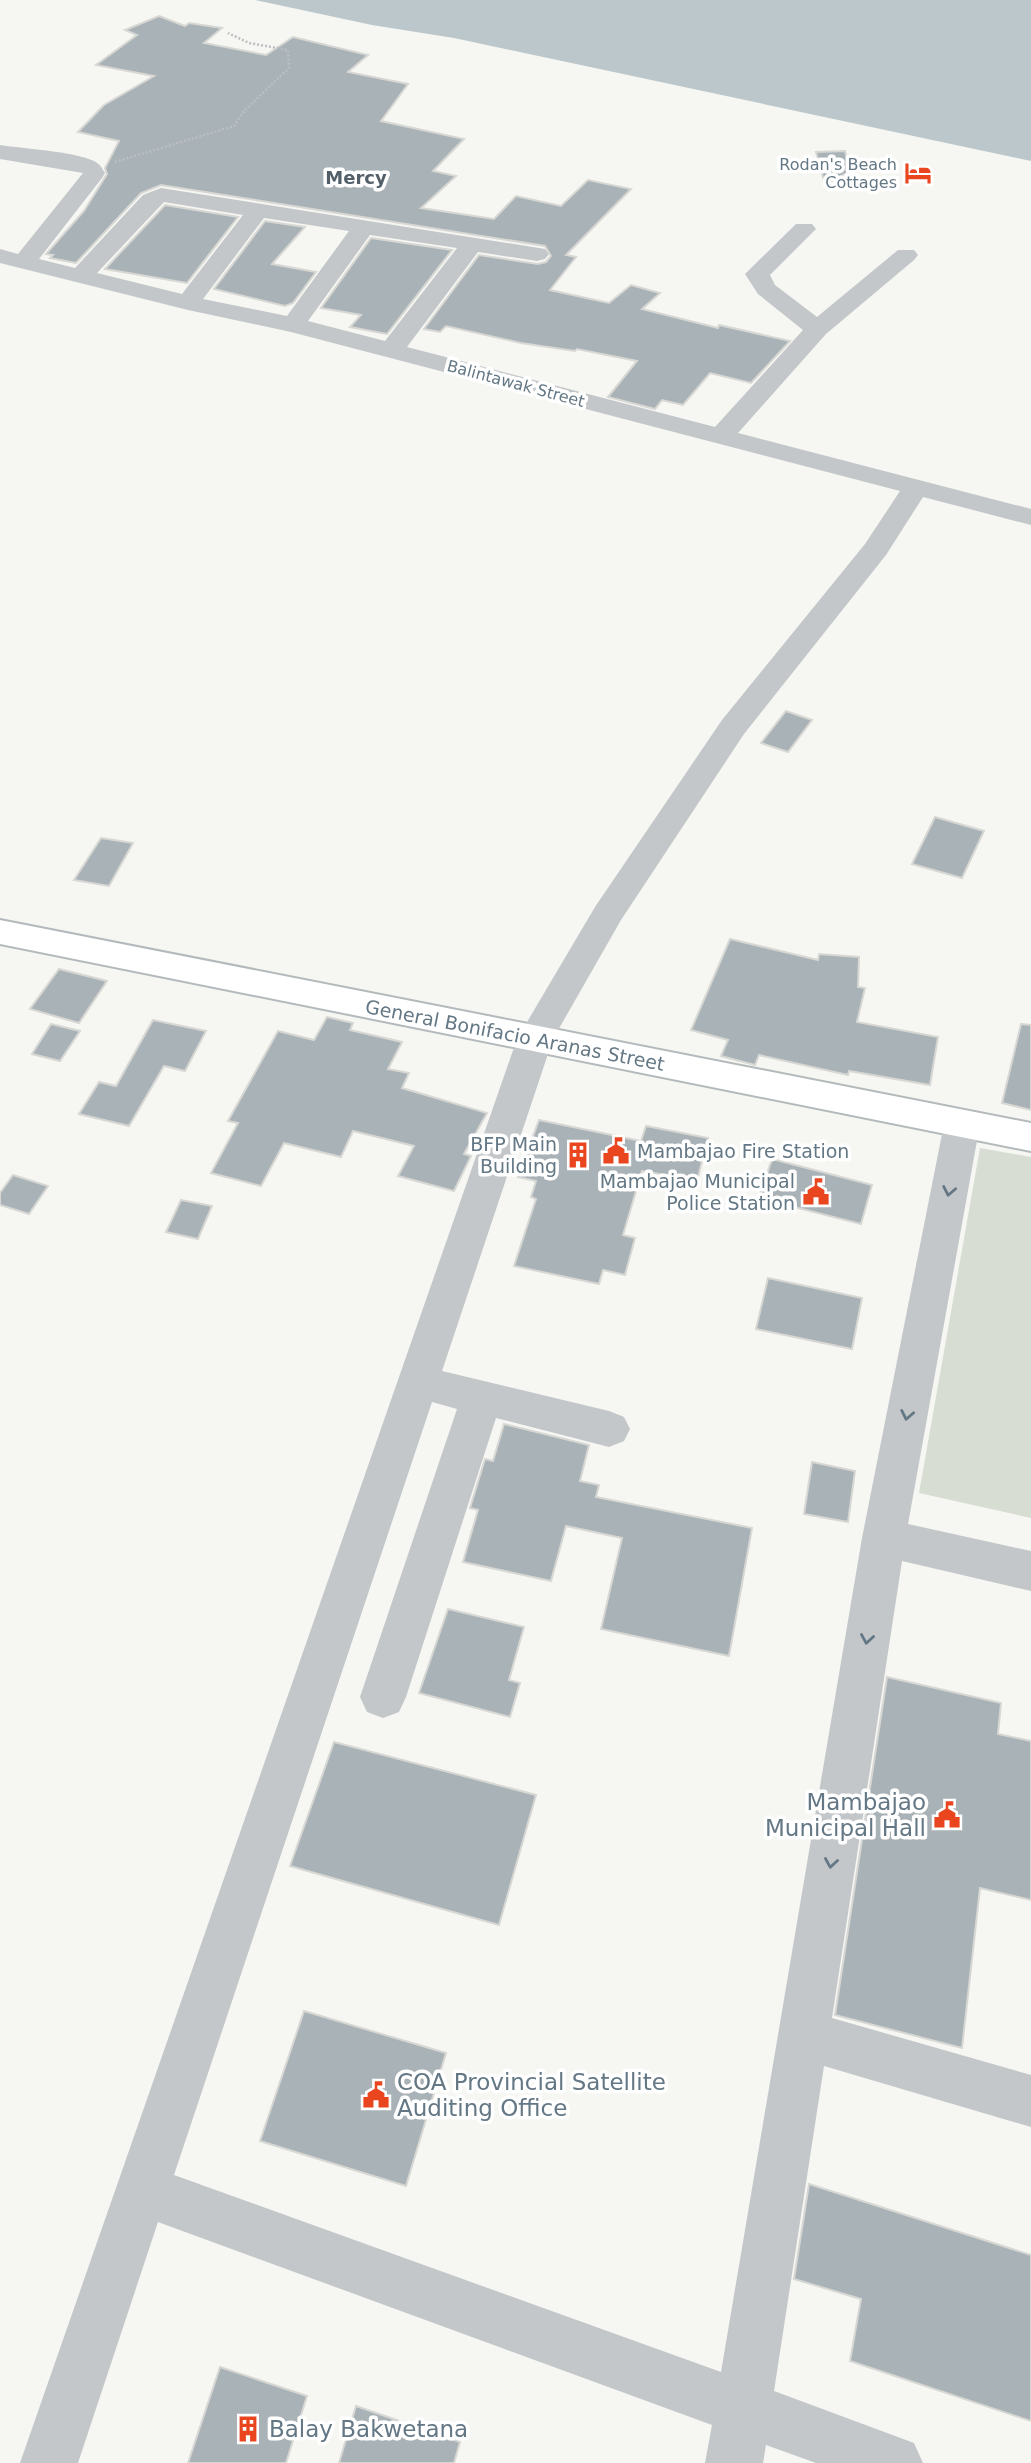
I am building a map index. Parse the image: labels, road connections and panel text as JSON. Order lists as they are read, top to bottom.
{
  "streets": {
    "main road": ["General Bonifacio Aranas Street"],
    "street": ["Balintawak Street"]
  },
  "districts": ["Mercy"],
  "places": {
    "hotel": ["Rodan's Beach Cottages"],
    "public building": [
      "Mambajao Fire Station",
      "Mambajao Municipal Police Station",
      "Mambajao Municipal Hall",
      "COA Provincial Satellite Auditing Office"
    ],
    "building": ["BFP Main Building", "Balay Bakwetana"]
  }
}
